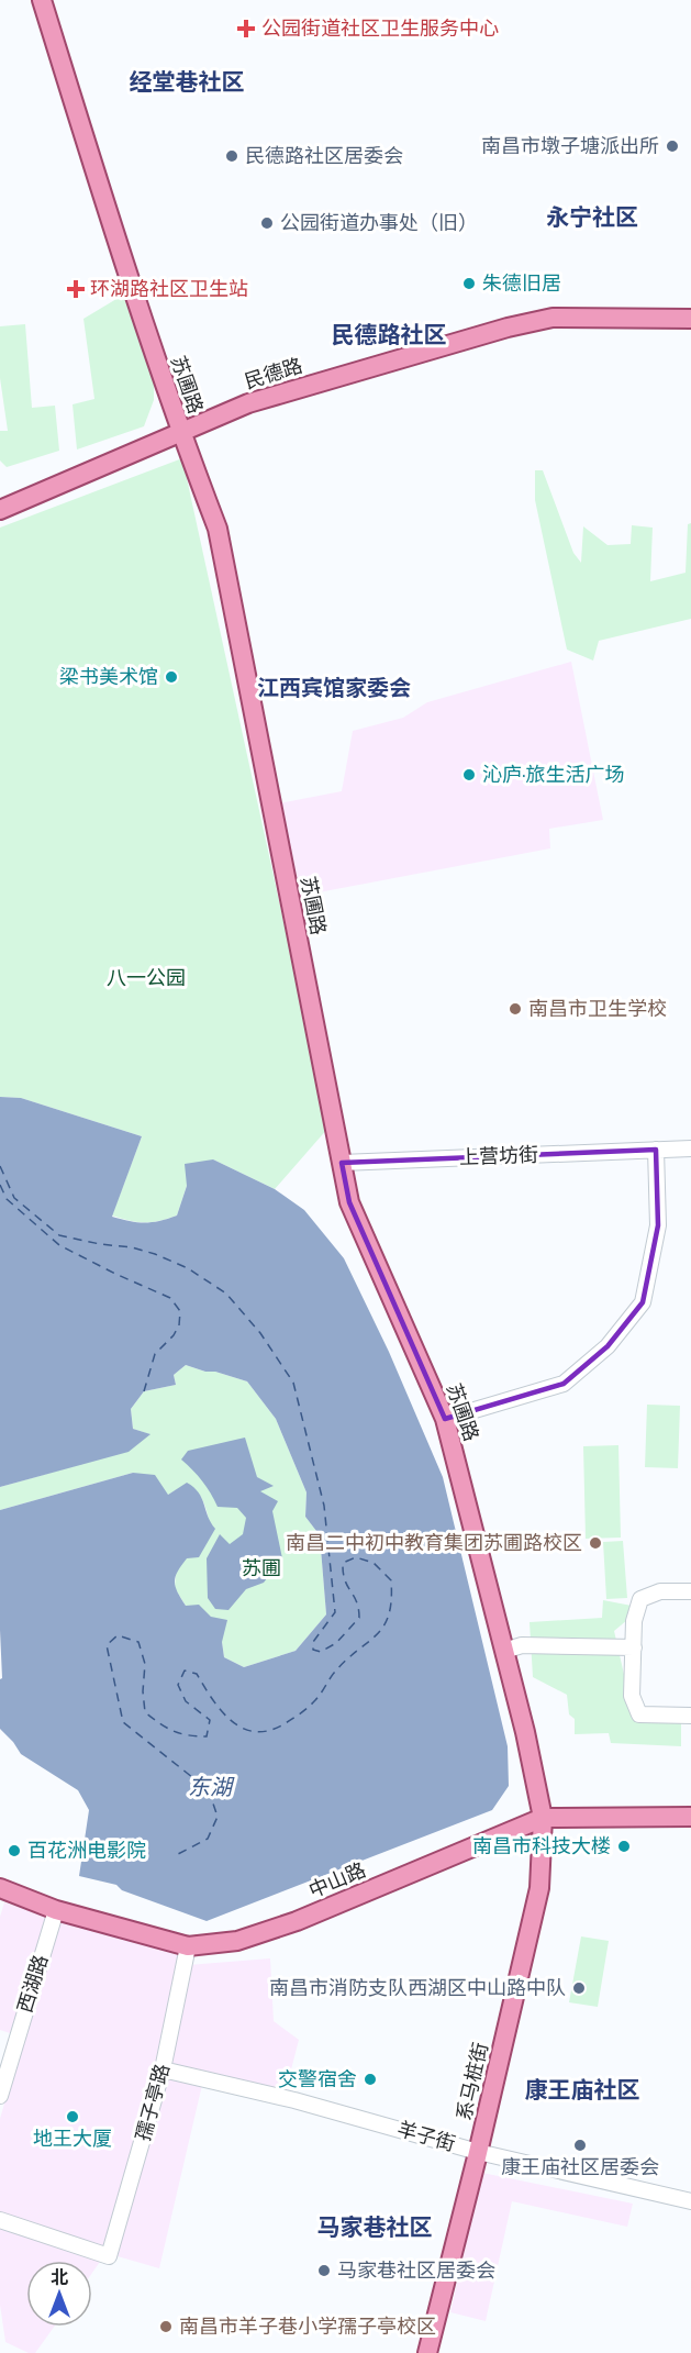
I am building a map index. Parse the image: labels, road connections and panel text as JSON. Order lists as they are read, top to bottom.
{
  "streets": {
    "main road": [
      "民德路",
      "苏圃路",
      "中山路",
      "系马桩街"
    ],
    "street": [
      "上营坊街",
      "西湖路",
      "孺子亭路",
      "羊子街"
    ]
  },
  "crossings": [
    ["民德路", "苏圃路"],
    ["苏圃路", "上营坊街"],
    ["苏圃路", "中山路"],
    ["苏圃路", "系马桩街"],
    ["中山路", "西湖路"],
    ["中山路", "系马桩街"],
    ["中山路", "孺子亭路"],
    ["系马桩街", "羊子街"],
    ["孺子亭路", "羊子街"]
  ],
  "districts": [
    "经堂巷社区",
    "永宁社区",
    "民德路社区",
    "江西宾馆家委会",
    "康王庙社区",
    "马家巷社区"
  ],
  "water": ["东湖"],
  "parks": ["八一公园", "苏圃"],
  "places": {
    "health": ["公园街道社区卫生服务中心", "环湖路社区卫生站"],
    "other": [
      "南昌市墩子塘派出所",
      "民德路社区居委会",
      "公园街道办事处（旧）",
      "朱德旧居",
      "梁书美术馆",
      "沁庐·旅生活广场",
      "南昌市卫生学校",
      "南昌二中初中教育集团苏圃路校区",
      "南昌市科技大楼",
      "百花洲电影院",
      "南昌市消防支队西湖区中山路中队",
      "交警宿舍",
      "地王大厦",
      "康王庙社区居委会",
      "马家巷社区居委会",
      "南昌市羊子巷小学孺子亭校区"
    ]
  },
  "north": "top"
}
